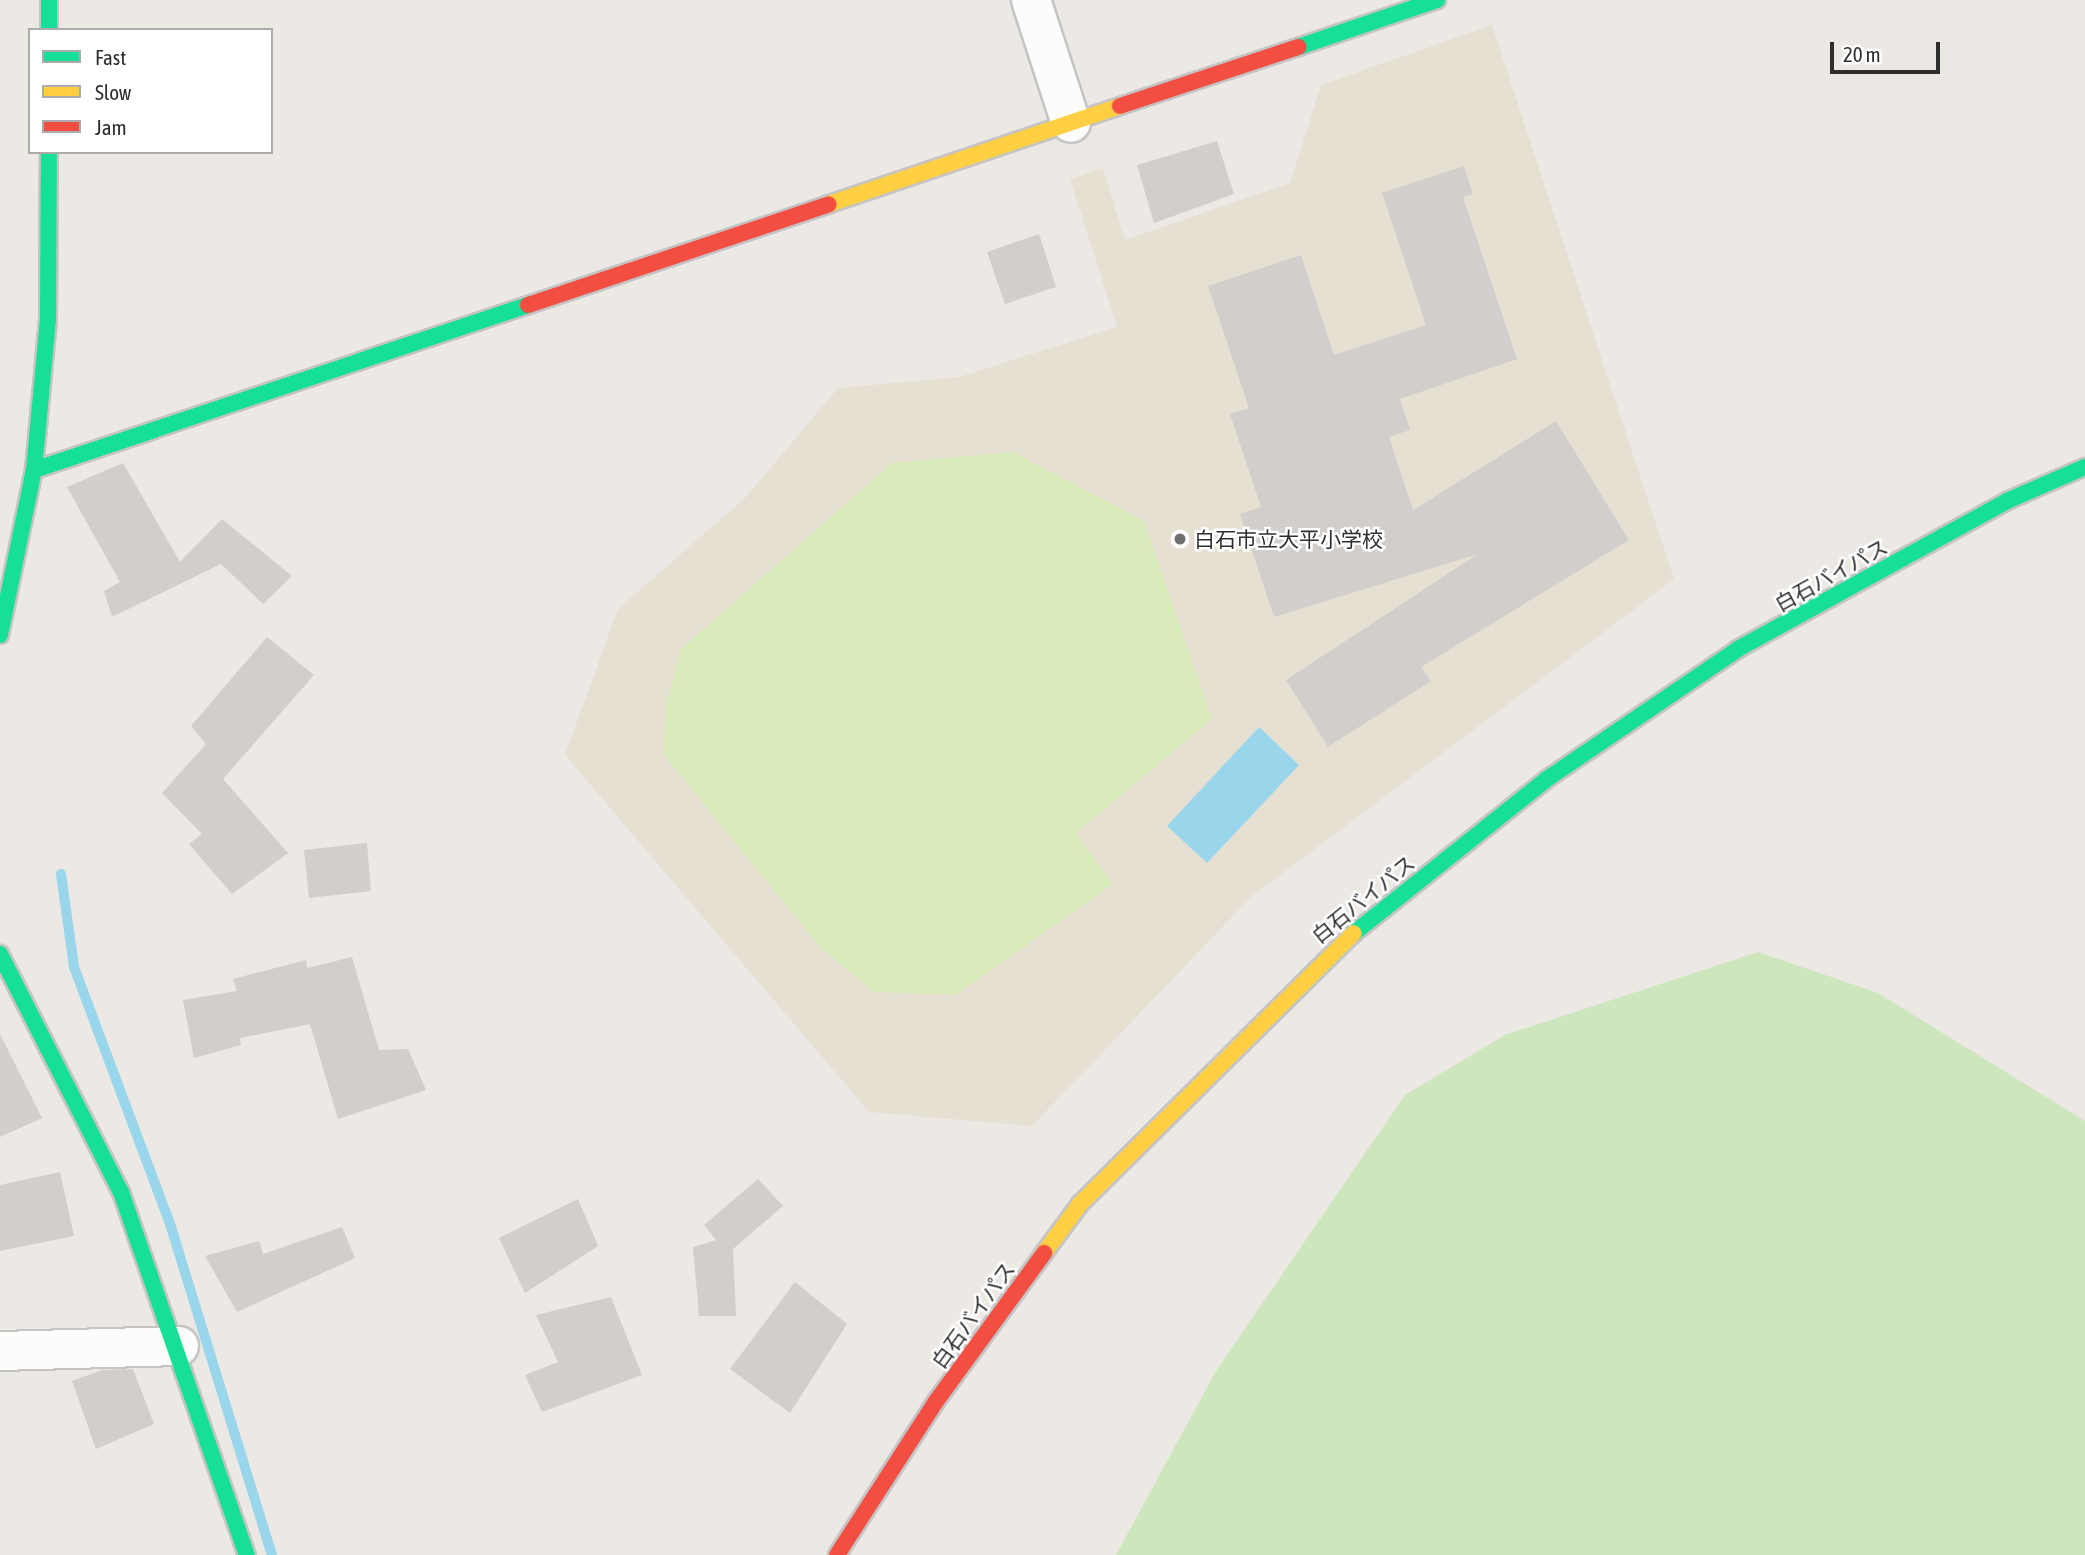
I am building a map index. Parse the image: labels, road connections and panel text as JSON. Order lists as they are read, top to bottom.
{
  "streets": {
    "main road": ["白石バイパス"]
  },
  "places": ["白石市立大平小学校"],
  "legend": ["Fast", "Slow", "Jam"],
  "scale_bar": "20 m"
}
